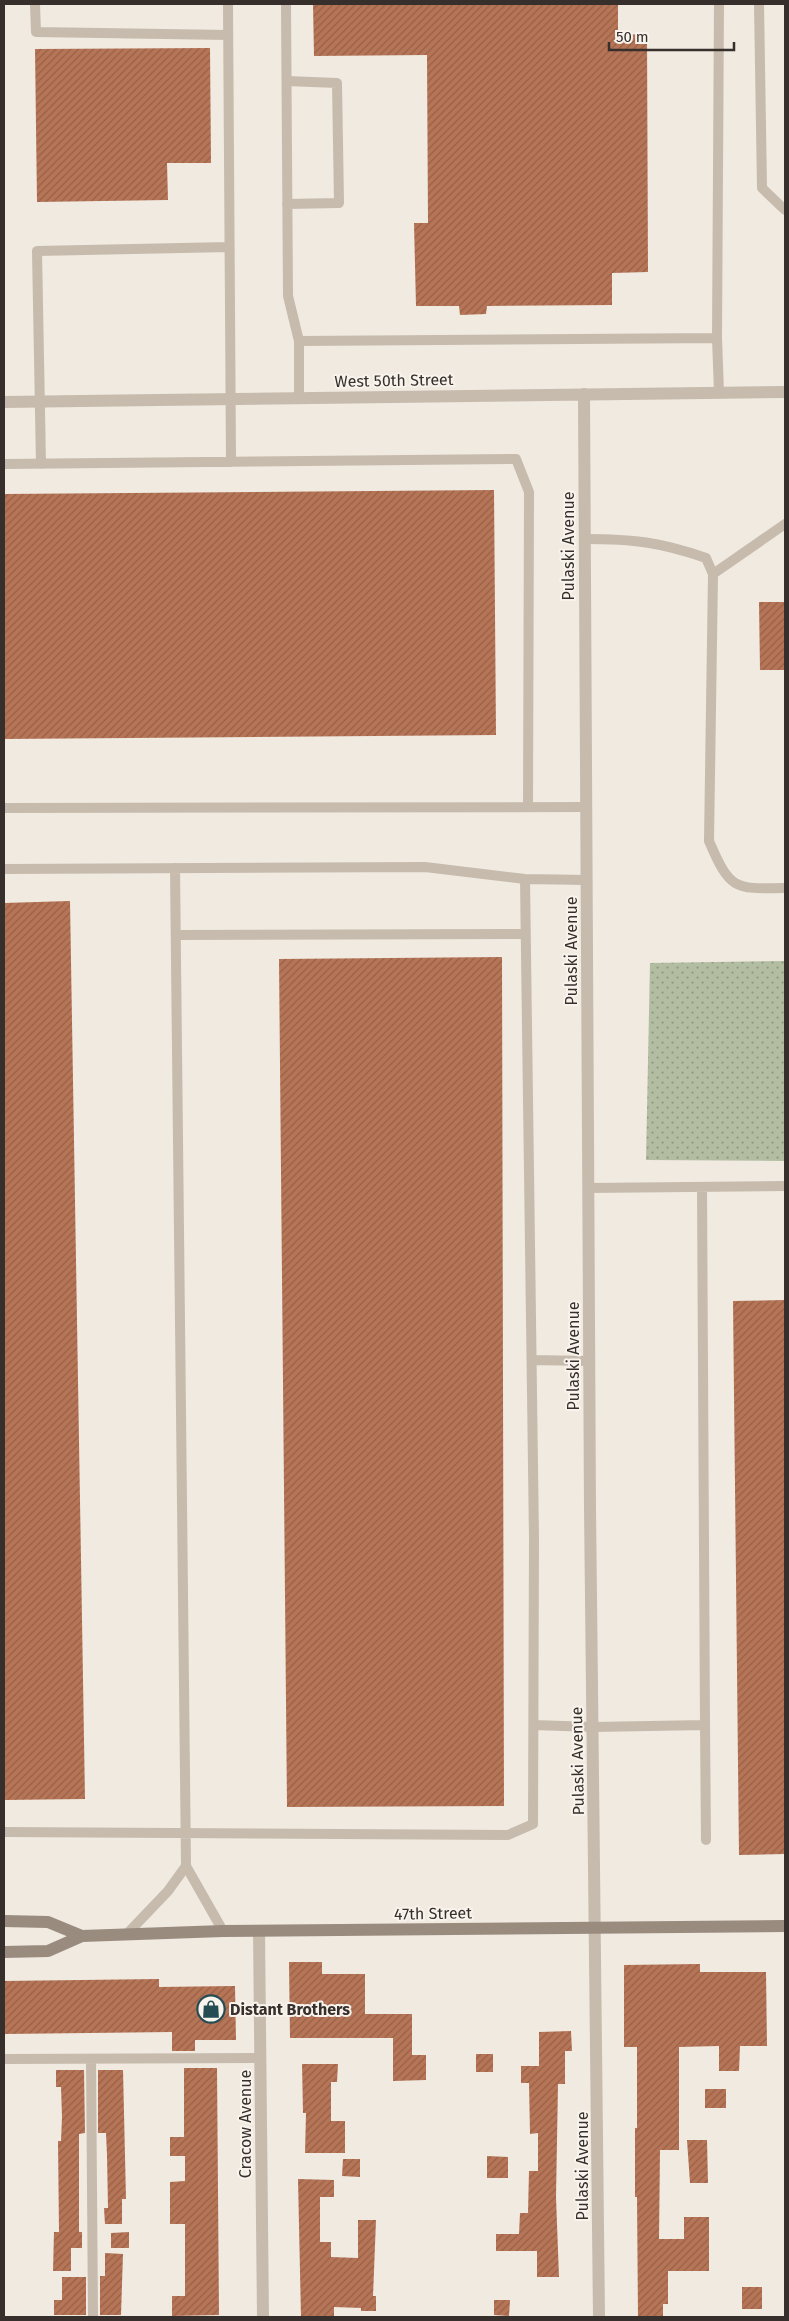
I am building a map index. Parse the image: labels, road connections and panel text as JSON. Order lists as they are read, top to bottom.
{
  "streets": {
    "main road": ["47th Street"],
    "street": ["West 50th Street", "Pulaski Avenue", "Cracow Avenue"]
  },
  "crossings": [
    ["West 50th Street", "Pulaski Avenue"],
    ["Pulaski Avenue", "47th Street"],
    ["47th Street", "Cracow Avenue"]
  ],
  "places": {
    "shop": ["Distant Brothers"]
  },
  "scale_bar": "50 m"
}
